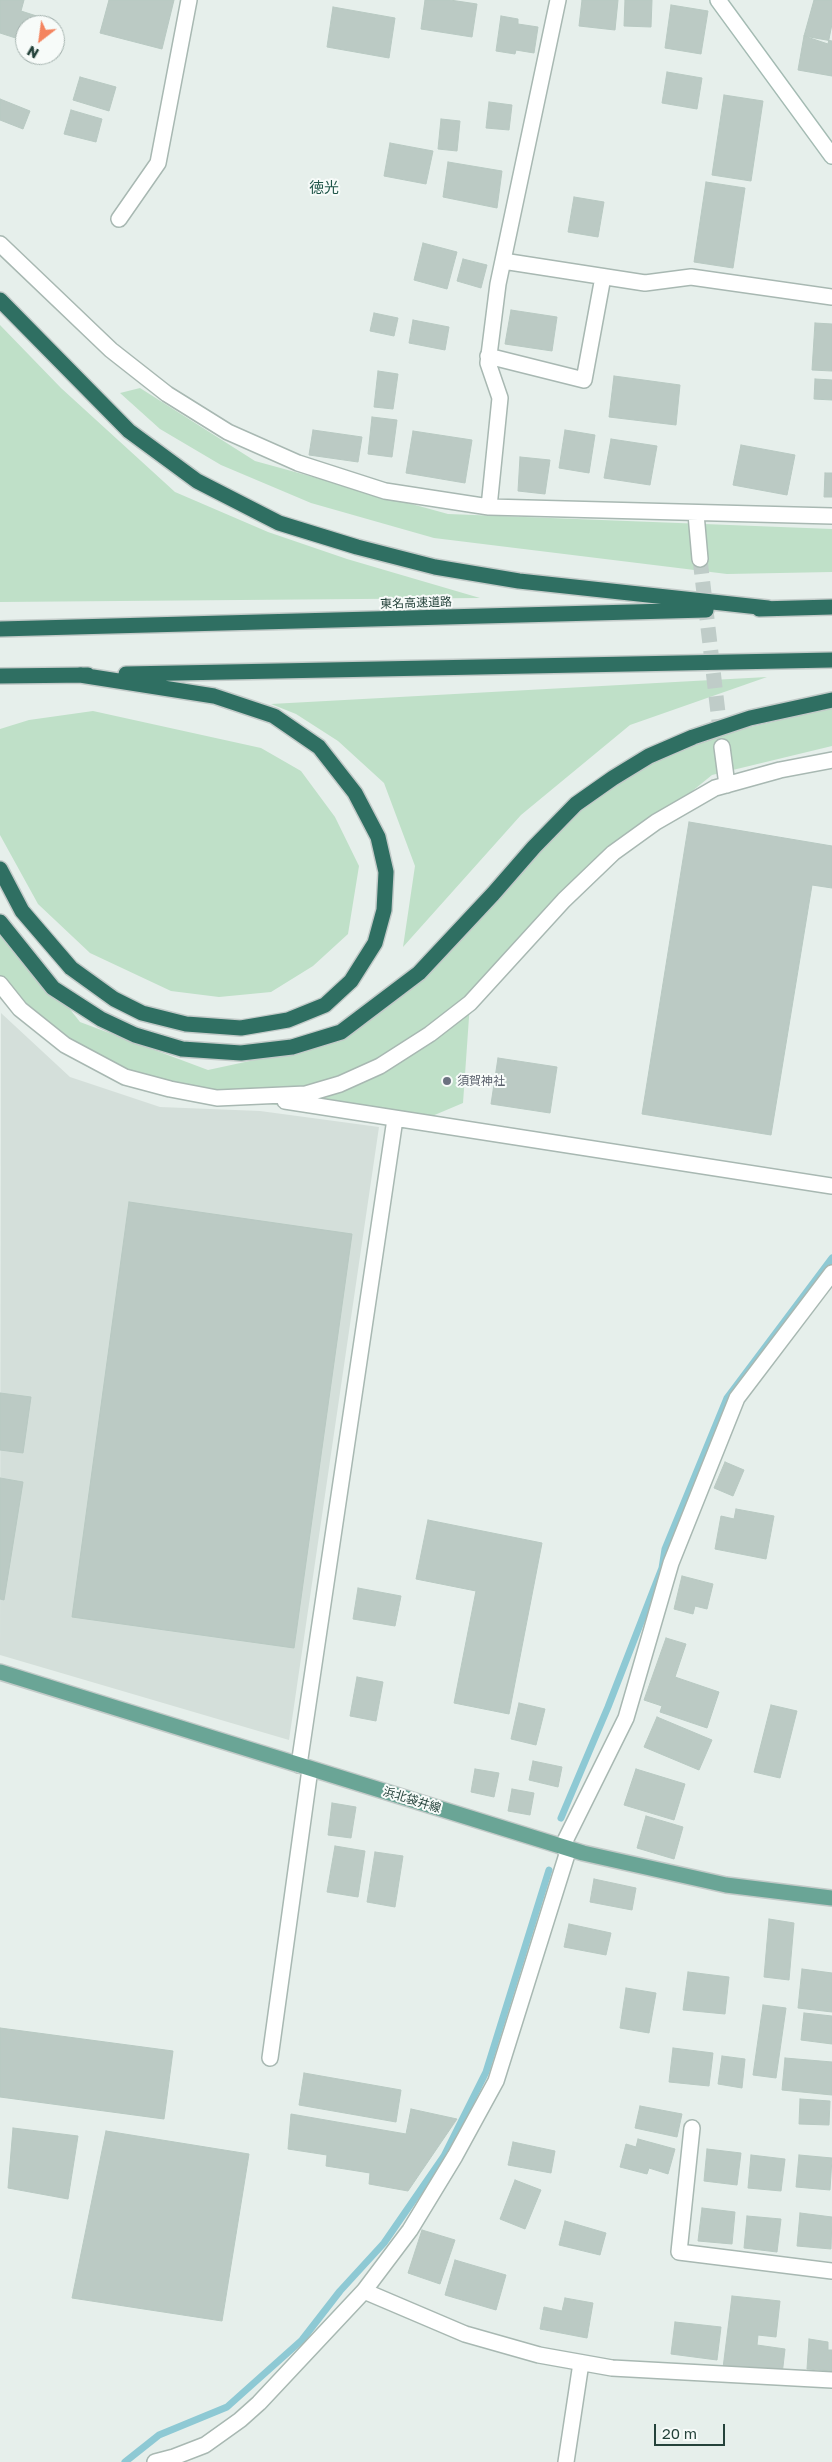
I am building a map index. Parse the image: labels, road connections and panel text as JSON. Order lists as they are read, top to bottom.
{
  "streets": {
    "highway": ["東名高速道路"],
    "main road": ["浜北袋井線"]
  },
  "districts": ["徳光"],
  "places": ["須賀神社"],
  "scale_bar": "20 m",
  "north": "bottom left"
}
